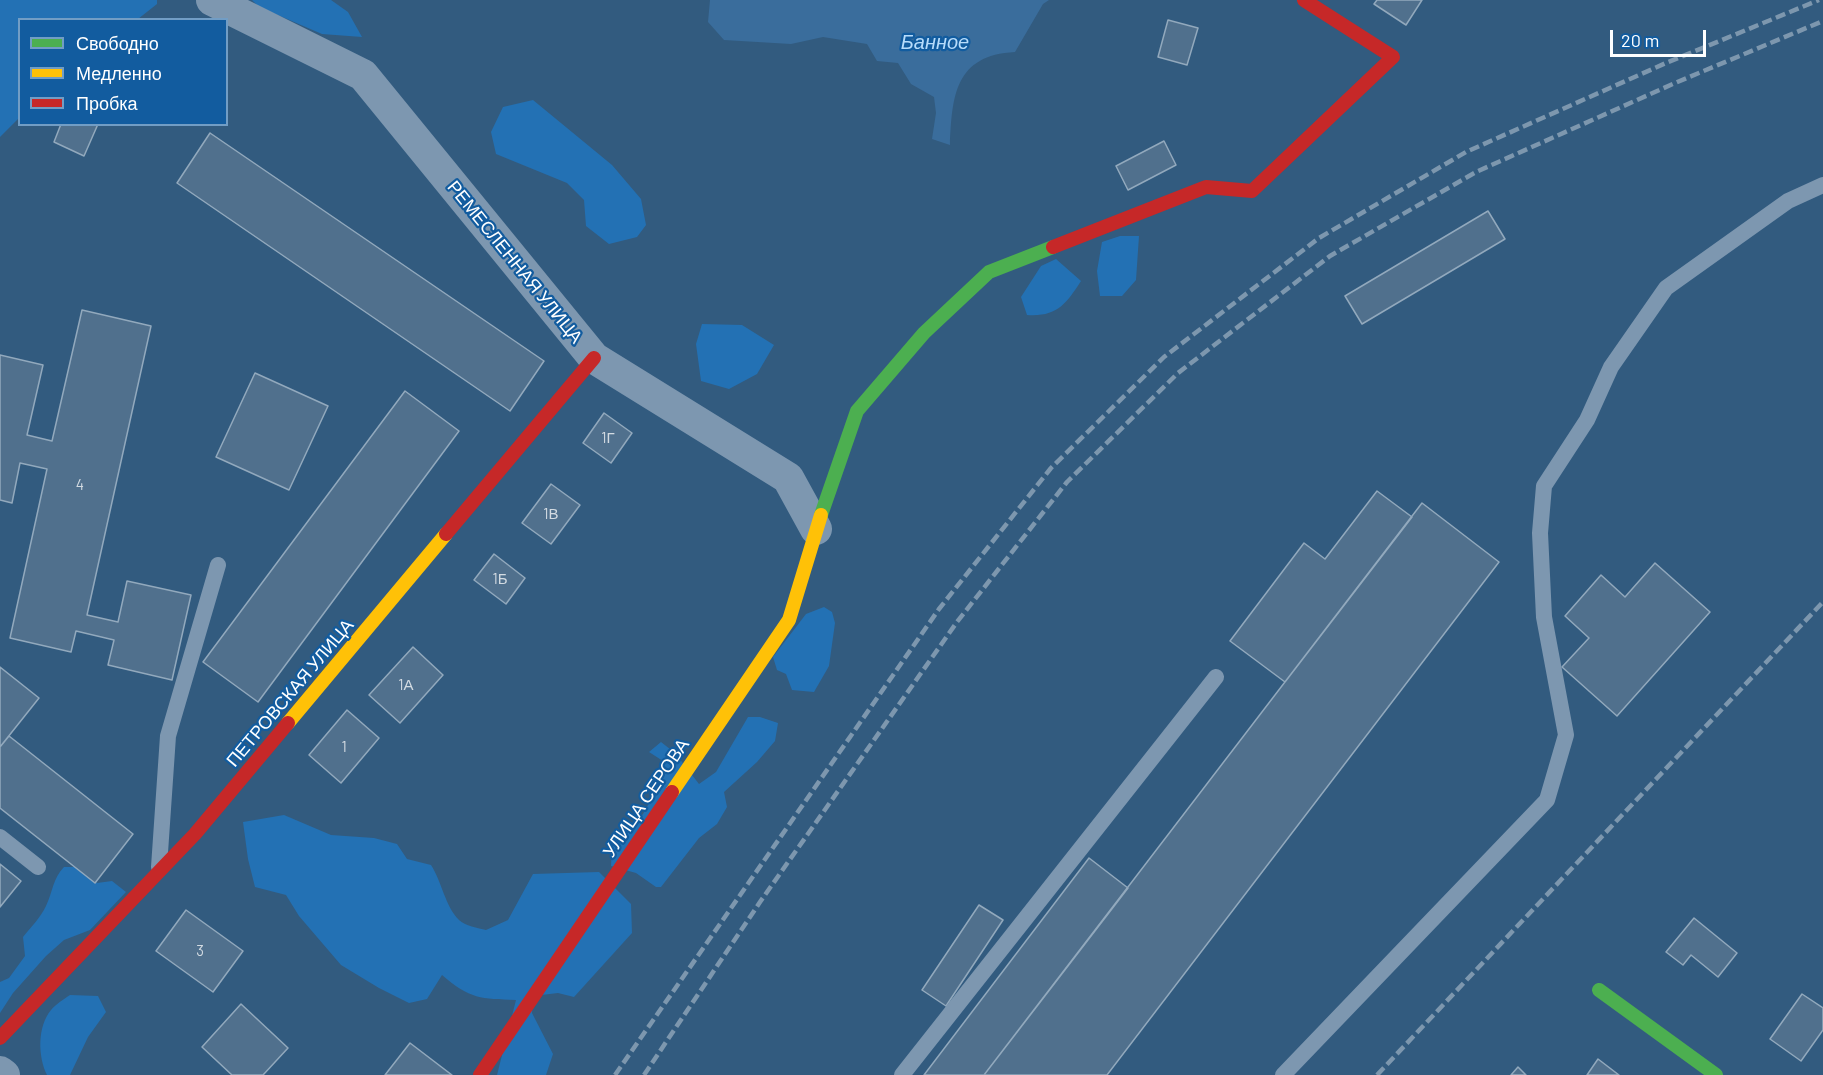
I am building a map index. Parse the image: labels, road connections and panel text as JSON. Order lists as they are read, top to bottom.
{
  "streets": {
    "street": ["РЕМЕСЛЕННАЯ УЛИЦА", "ПЕТРОВСКАЯ УЛИЦА", "УЛИЦА СЕРОВА"]
  },
  "crossings": [
    ["РЕМЕСЛЕННАЯ УЛИЦА", "ПЕТРОВСКАЯ УЛИЦА"],
    ["РЕМЕСЛЕННАЯ УЛИЦА", "УЛИЦА СЕРОВА"]
  ],
  "water": ["Банное"],
  "house_numbers": [
    "1Г",
    "4",
    "1В",
    "1Б",
    "1А",
    "1",
    "3"
  ],
  "legend": ["Свободно", "Медленно", "Пробка"],
  "scale_bar": "20 m"
}
